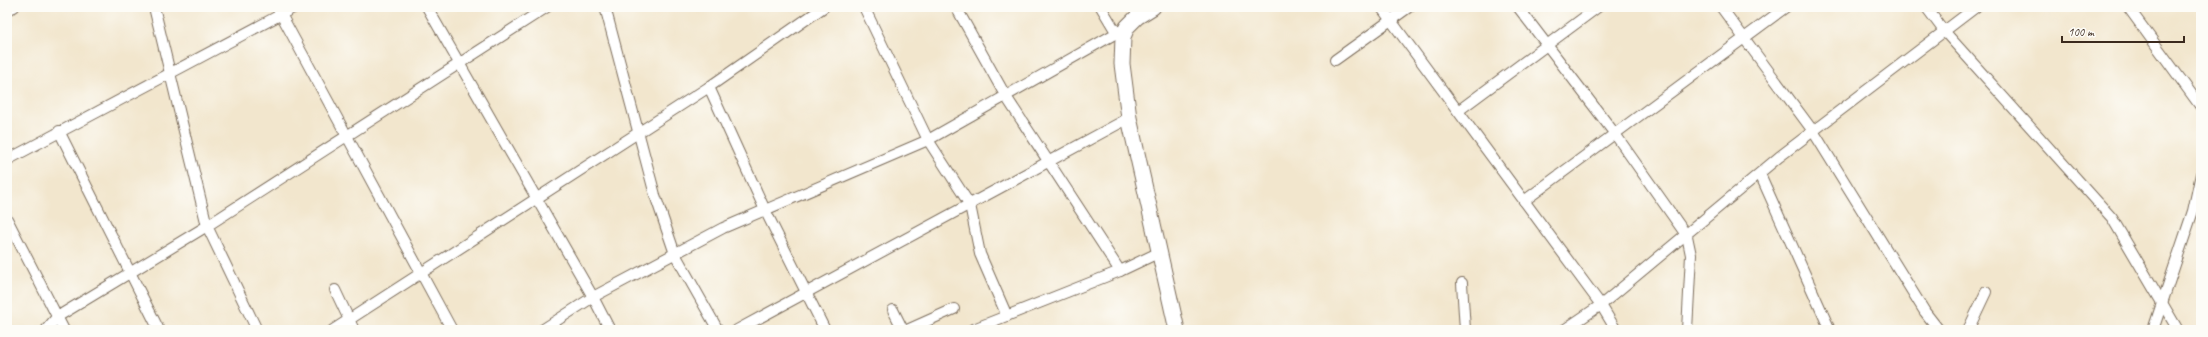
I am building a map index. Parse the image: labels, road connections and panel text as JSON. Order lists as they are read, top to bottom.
{
  "scale_bar": "100 m"
}
